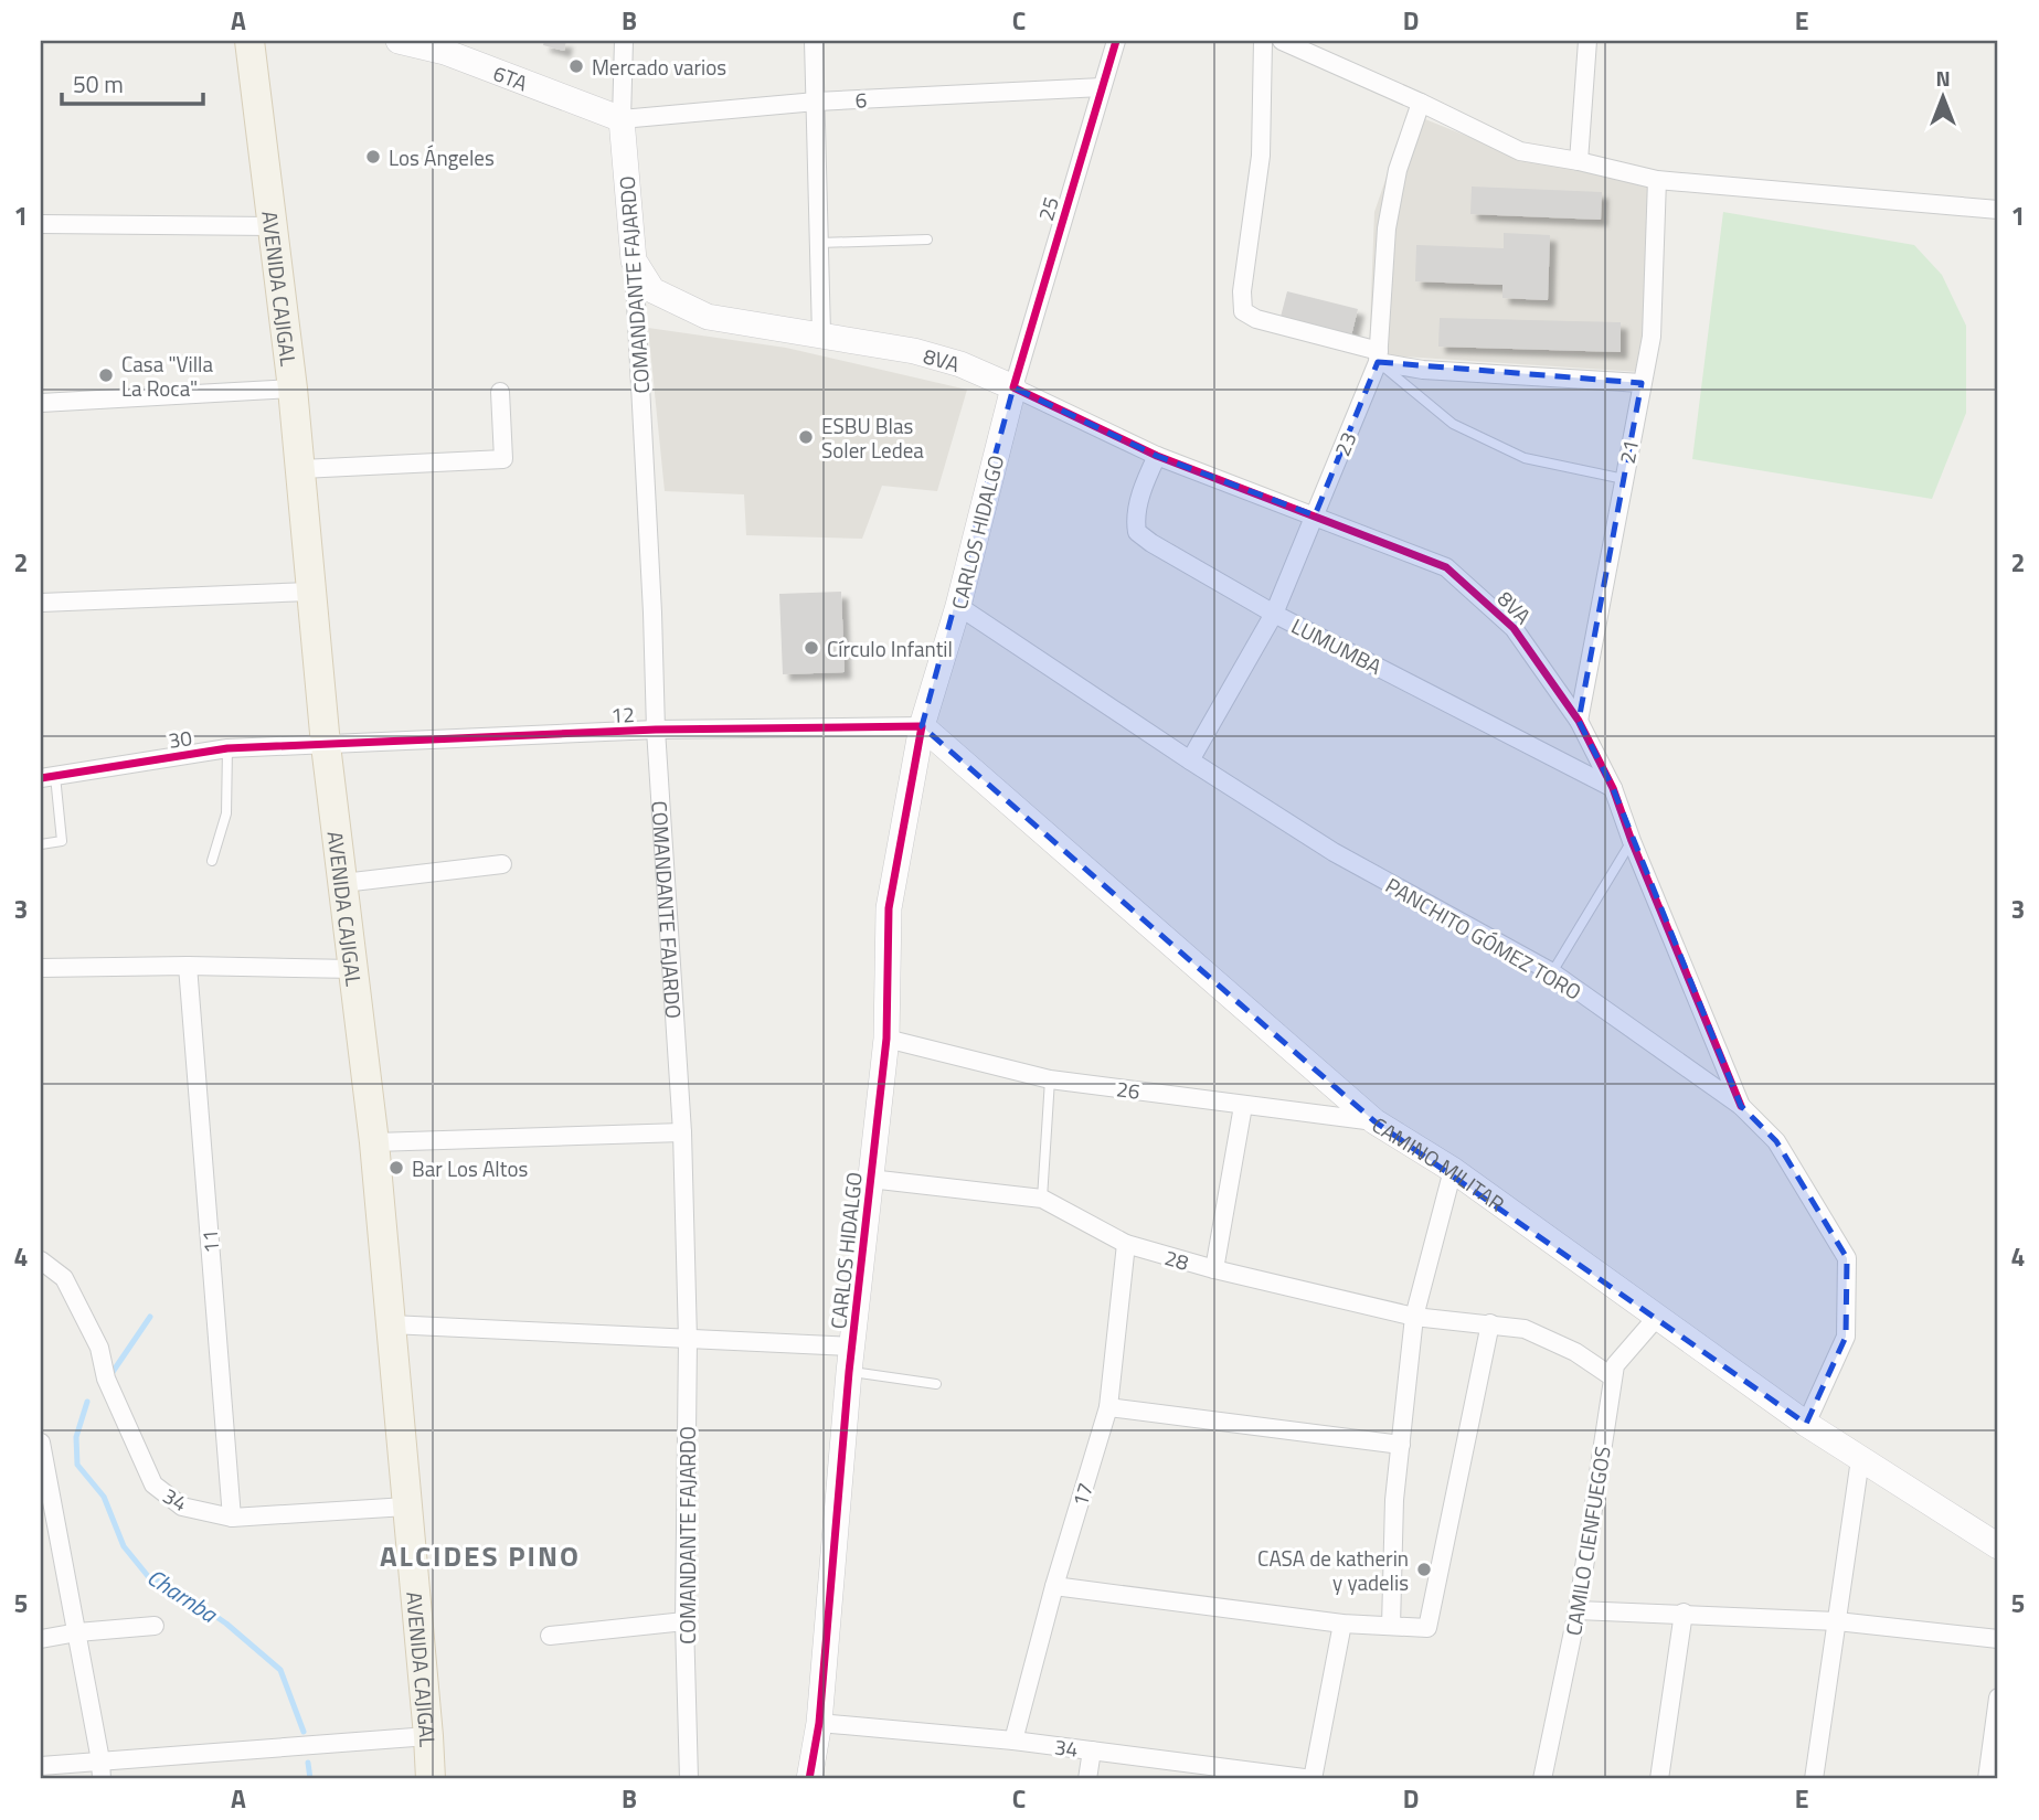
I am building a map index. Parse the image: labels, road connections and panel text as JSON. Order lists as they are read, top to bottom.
{
  "streets": {
    "main road": [
      "6TA",
      "COMANDANTE FAJARDO",
      "AVENIDA CAJIGAL",
      "8VA",
      "CARLOS HIDALGO",
      "CAMINO MILITAR"
    ],
    "street": [
      "6",
      "25",
      "23",
      "21",
      "LUMUMBA",
      "12",
      "30",
      "PANCHITO GÓMEZ TORO",
      "26",
      "11",
      "28",
      "17",
      "34",
      "CAMILO CIENFUEGOS"
    ]
  },
  "crossings": [
    ["6TA", "6"],
    ["6TA", "COMANDANTE FAJARDO"],
    ["6", "25"],
    ["6", "COMANDANTE FAJARDO"],
    ["25", "8VA"],
    ["25", "CARLOS HIDALGO"],
    ["COMANDANTE FAJARDO", "8VA"],
    ["COMANDANTE FAJARDO", "12"],
    ["AVENIDA CAJIGAL", "12"],
    ["AVENIDA CAJIGAL", "30"],
    ["AVENIDA CAJIGAL", "34"],
    ["8VA", "23"],
    ["8VA", "21"],
    ["8VA", "CARLOS HIDALGO"],
    ["8VA", "LUMUMBA"],
    ["8VA", "PANCHITO GÓMEZ TORO"],
    ["23", "LUMUMBA"],
    ["23", "PANCHITO GÓMEZ TORO"],
    ["CARLOS HIDALGO", "12"],
    ["CARLOS HIDALGO", "PANCHITO GÓMEZ TORO"],
    ["CARLOS HIDALGO", "26"],
    ["CARLOS HIDALGO", "CAMINO MILITAR"],
    ["CARLOS HIDALGO", "28"],
    ["CARLOS HIDALGO", "34"],
    ["12", "30"],
    ["12", "CAMINO MILITAR"],
    ["PANCHITO GÓMEZ TORO", "CAMINO MILITAR"],
    ["26", "CAMINO MILITAR"],
    ["CAMINO MILITAR", "CAMILO CIENFUEGOS"],
    ["11", "34"],
    ["28", "17"],
    ["28", "CAMILO CIENFUEGOS"],
    ["17", "34"]
  ],
  "districts": ["ALCIDES PINO"],
  "water": ["Charnba"],
  "places": [
    "Mercado varios",
    "Los Ángeles",
    "Casa \"Villa La Roca\"",
    "ESBU Blas Soler Ledea",
    "Círculo Infantil",
    "Bar Los Altos",
    "CASA de katherin y yadelis"
  ],
  "scale_bar": "50 m",
  "north": "top",
  "grid": {
    "columns": [
      "A",
      "B",
      "C",
      "D",
      "E"
    ],
    "rows": [
      "1",
      "2",
      "3",
      "4",
      "5"
    ]
  }
}
